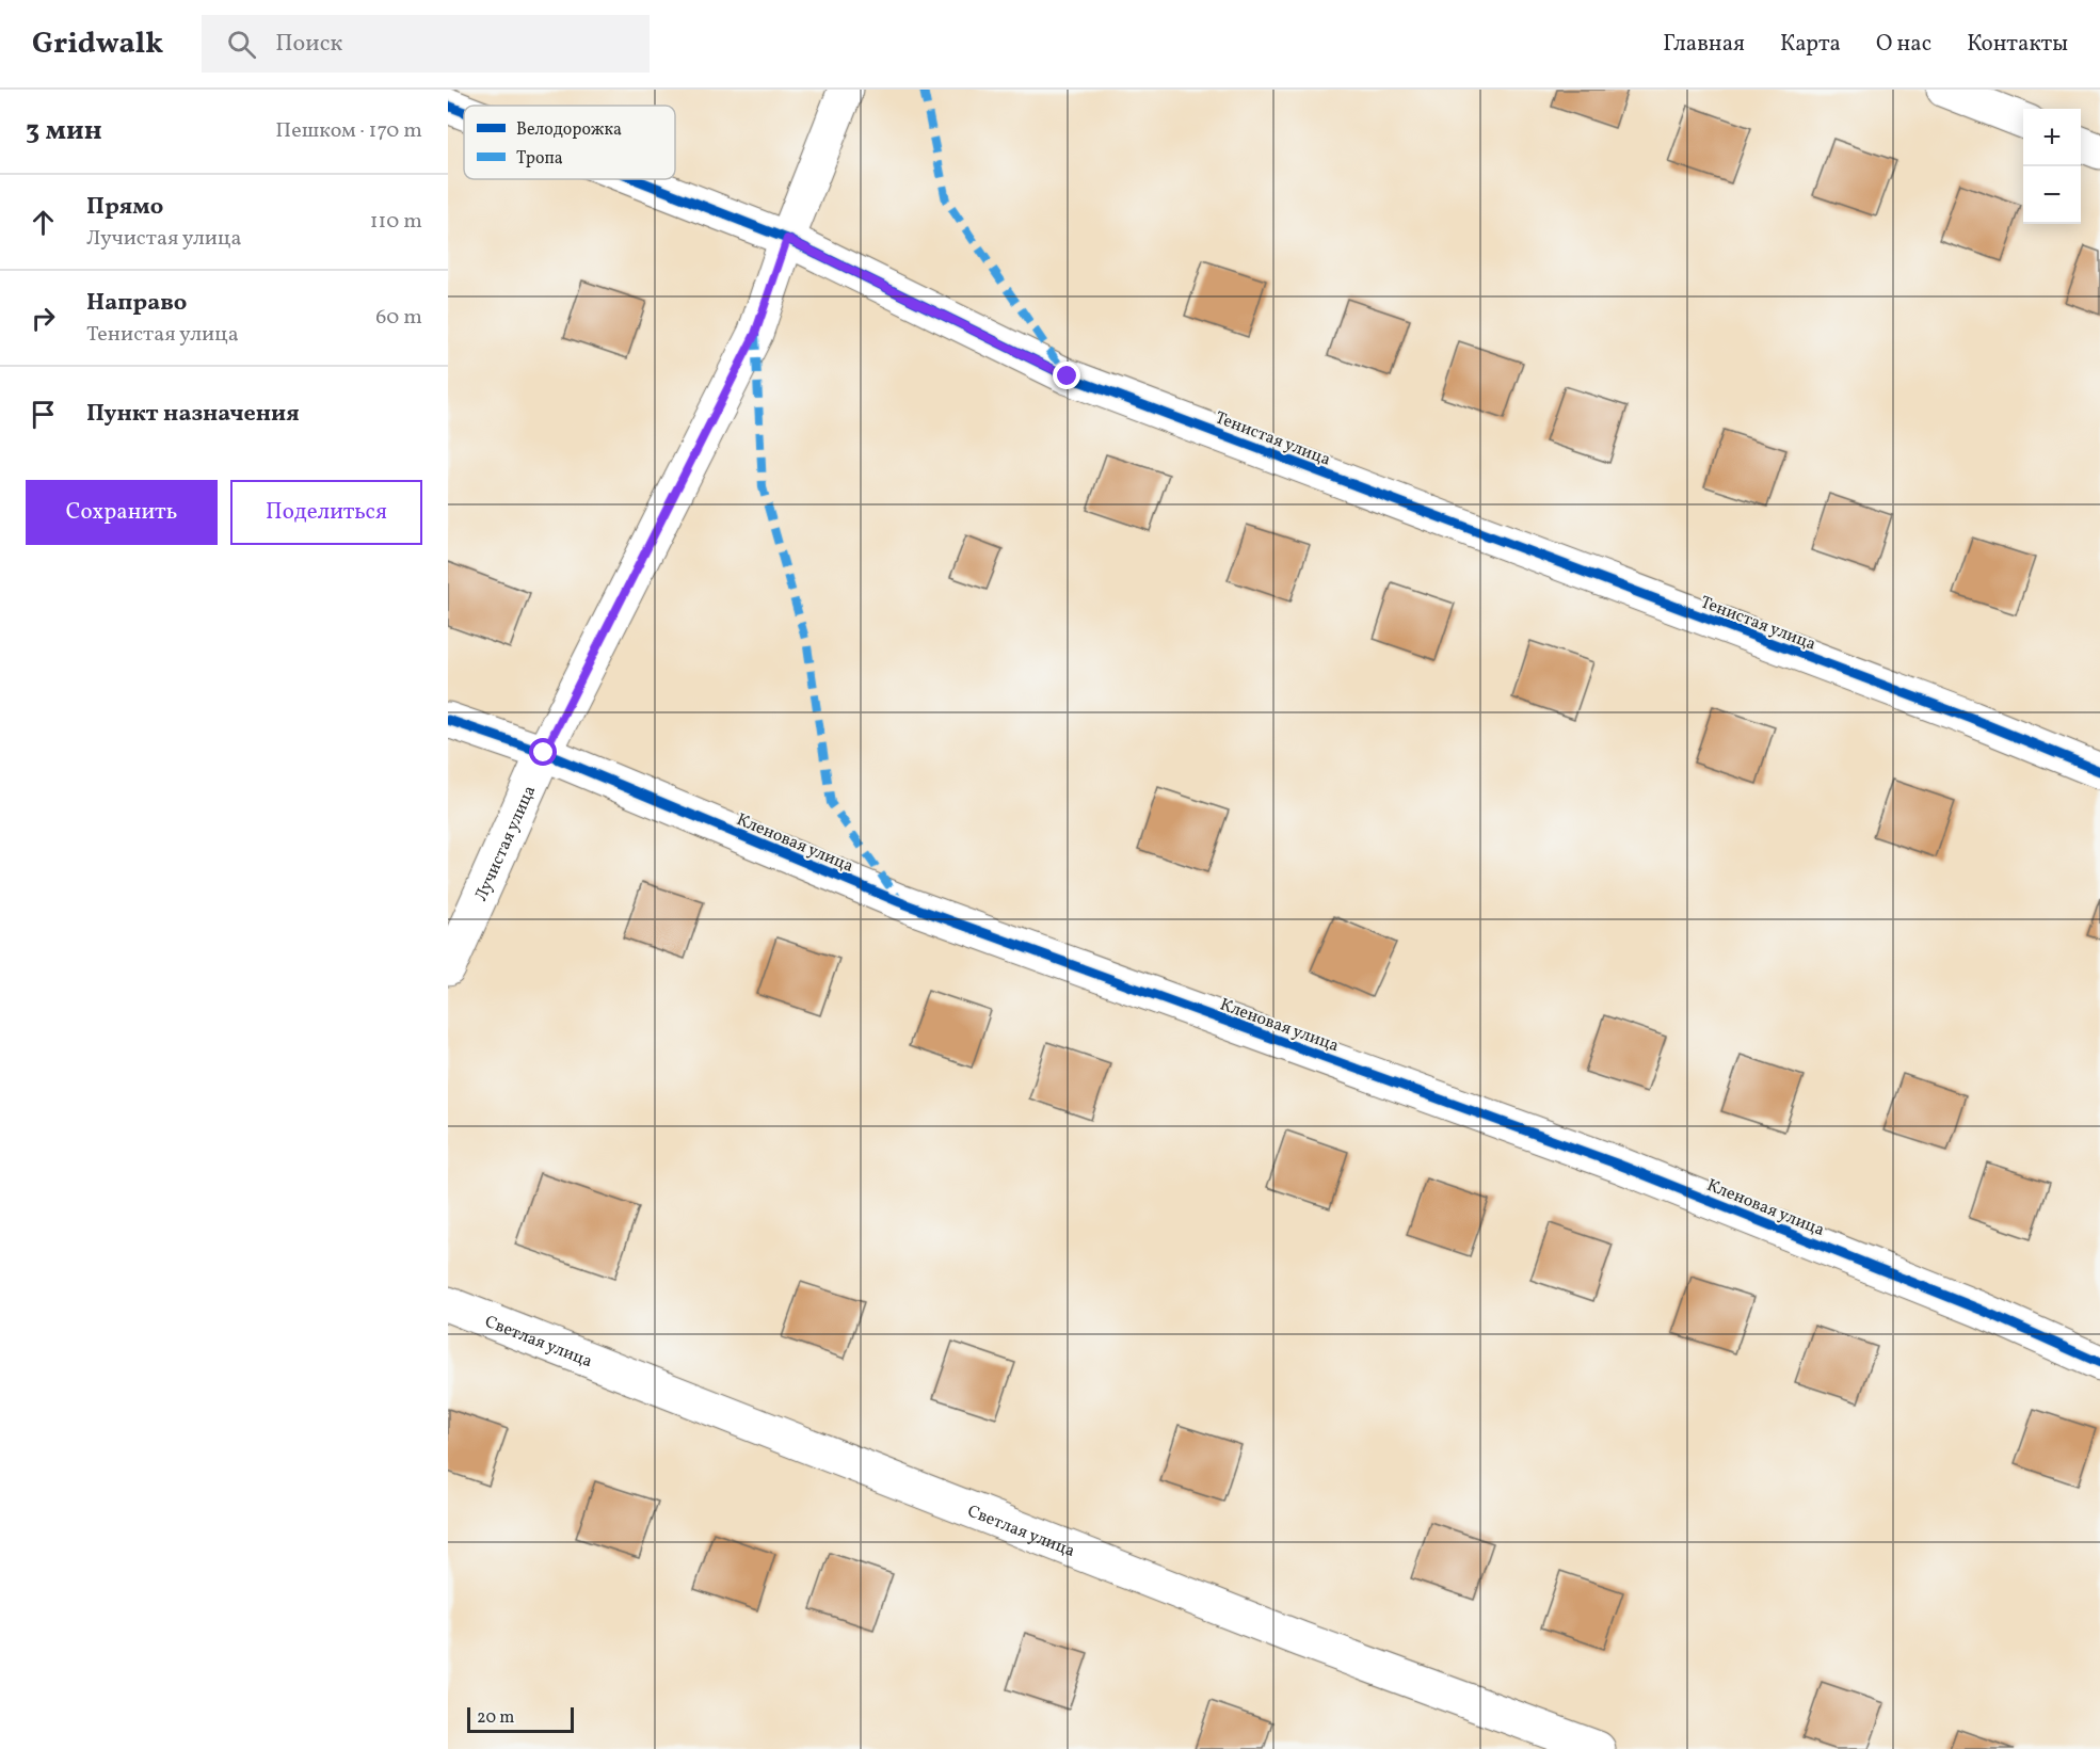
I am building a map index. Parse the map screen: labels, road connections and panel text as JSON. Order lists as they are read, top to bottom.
{
  "streets": {
    "street": [
      "Тенистая улица",
      "Кленовая улица",
      "Лучистая улица",
      "Светлая улица"
    ]
  },
  "crossings": [
    ["Тенистая улица", "Лучистая улица"],
    ["Кленовая улица", "Лучистая улица"]
  ],
  "legend": ["Велодорожка", "Тропа"],
  "scale_bar": "20 m",
  "page": {
    "header": "Gridwalk",
    "search": "Поиск",
    "nav": [
      "Главная",
      "Карта",
      "О нас",
      "Контакты"
    ],
    "heading": ["3 мин", "Пешком · 170 m"],
    "map_buttons": ["+", "−"],
    "list": [
      ["Прямо", "Лучистая улица", "110 m"],
      ["Направо", "Тенистая улица", "60 m"],
      "Пункт назначения"
    ],
    "buttons": ["Сохранить", "Поделиться"],
    "scale": "20 m"
  }
}
